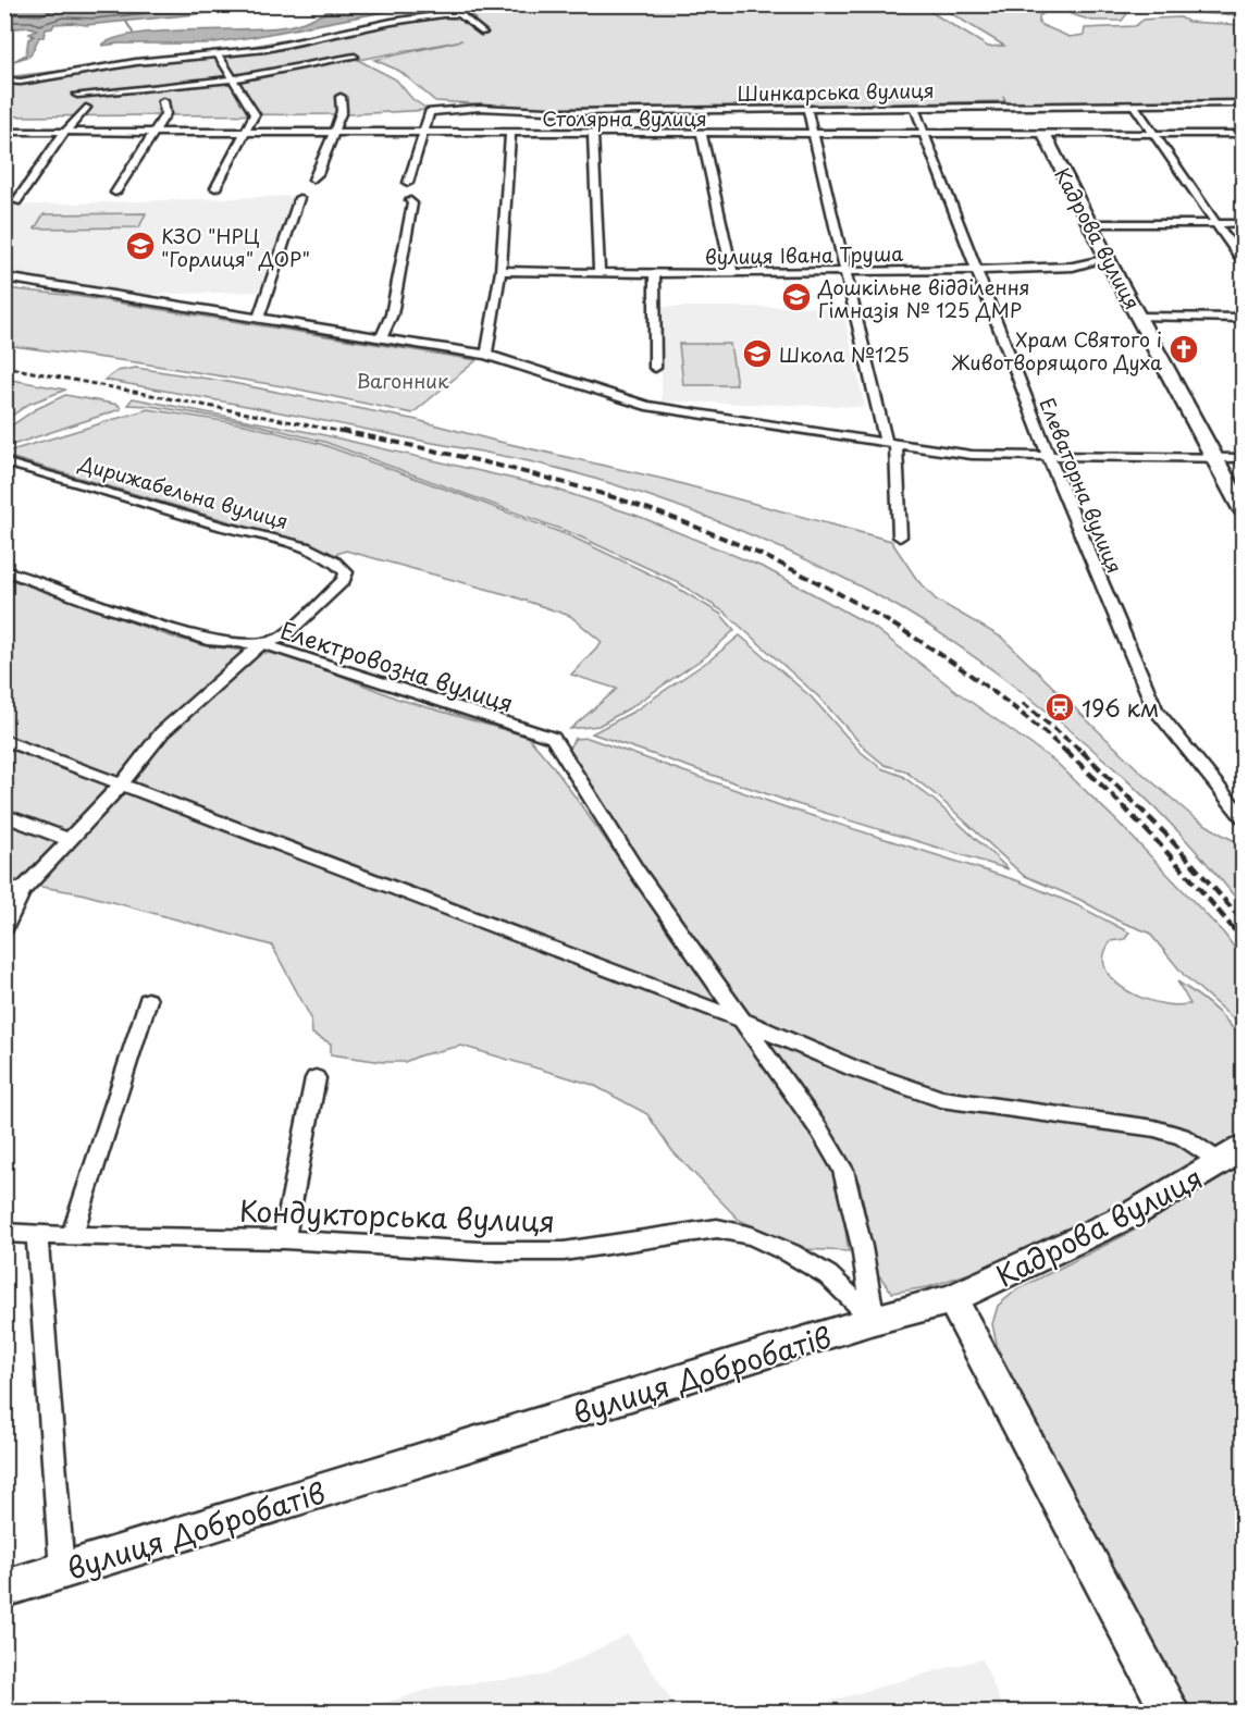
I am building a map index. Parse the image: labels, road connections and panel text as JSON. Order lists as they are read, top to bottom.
{
  "streets": {
    "street": [
      "Шинкарська вулиця",
      "Столярна вулиця",
      "Кадрова вулиця",
      "вулиця Івана Труша",
      "Елеваторна вулиця",
      "Дирижабельна вулиця",
      "Електровозна вулиця",
      "Кондукторська вулиця",
      "вулиця Добробатів"
    ]
  },
  "crossings": [
    ["Шинкарська вулиця", "Столярна вулиця"],
    ["Шинкарська вулиця", "Елеваторна вулиця"],
    ["Столярна вулиця", "Кадрова вулиця"],
    ["Столярна вулиця", "Елеваторна вулиця"],
    ["Кадрова вулиця", "вулиця Івана Труша"],
    ["Кадрова вулиця", "вулиця Добробатів"],
    ["вулиця Івана Труша", "Елеваторна вулиця"],
    ["Дирижабельна вулиця", "Електровозна вулиця"],
    ["Кондукторська вулиця", "вулиця Добробатів"]
  ],
  "parks": ["Вагонник"],
  "places": {
    "school or university": ["КЗО \"НРЦ \"Горлиця\" ДОР\"", "Дошкільне відділення Гімназія № 125 ДМР", "Школа №125"],
    "church": ["Храм Святого і Животворящого Духа"],
    "station": ["196 км"]
  }
}
